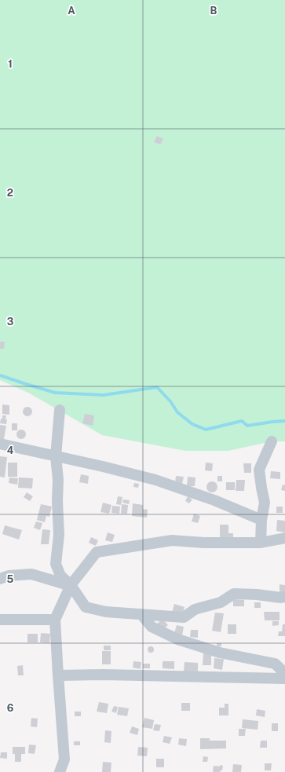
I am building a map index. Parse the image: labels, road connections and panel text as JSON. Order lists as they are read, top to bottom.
{
  "grid": {
    "columns": ["A", "B"],
    "rows": [
      "1",
      "2",
      "3",
      "4",
      "5",
      "6"
    ]
  }
}
